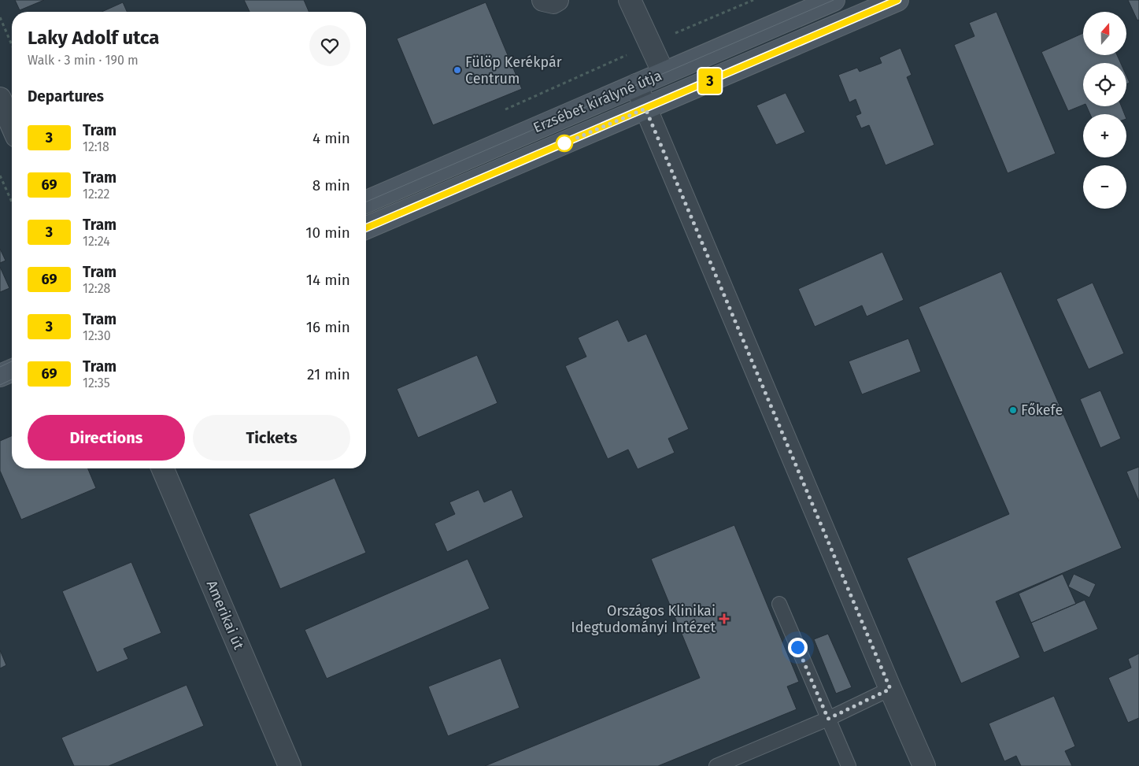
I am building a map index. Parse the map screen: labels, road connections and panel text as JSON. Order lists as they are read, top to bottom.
{
  "streets": {
    "street": ["Erzsébet királyné útja", "Amerikai út"]
  },
  "places": {
    "other": ["Fülöp Kerékpár Centrum", "Főkefe"],
    "health": ["Országos Klinikai Idegtudományi Intézet"]
  },
  "lines": ["tram line 3"],
  "north": "top",
  "page": {
    "on_map": "3",
    "map_buttons": ["+", "−"],
    "heading": [
      ["Laky Adolf utca", "Walk · 3 min · 190 m"],
      "Departures"
    ],
    "list": [
      {
        "mark": "3",
        "name": "Tram",
        "note": "12:18",
        "value": "4 min"
      },
      {
        "mark": "69",
        "name": "Tram",
        "note": "12:22",
        "value": "8 min"
      },
      {
        "mark": "3",
        "name": "Tram",
        "note": "12:24",
        "value": "10 min"
      },
      {
        "mark": "69",
        "name": "Tram",
        "note": "12:28",
        "value": "14 min"
      },
      {
        "mark": "3",
        "name": "Tram",
        "note": "12:30",
        "value": "16 min"
      },
      {
        "mark": "69",
        "name": "Tram",
        "note": "12:35",
        "value": "21 min"
      }
    ],
    "buttons": ["Directions", "Tickets"]
  }
}
